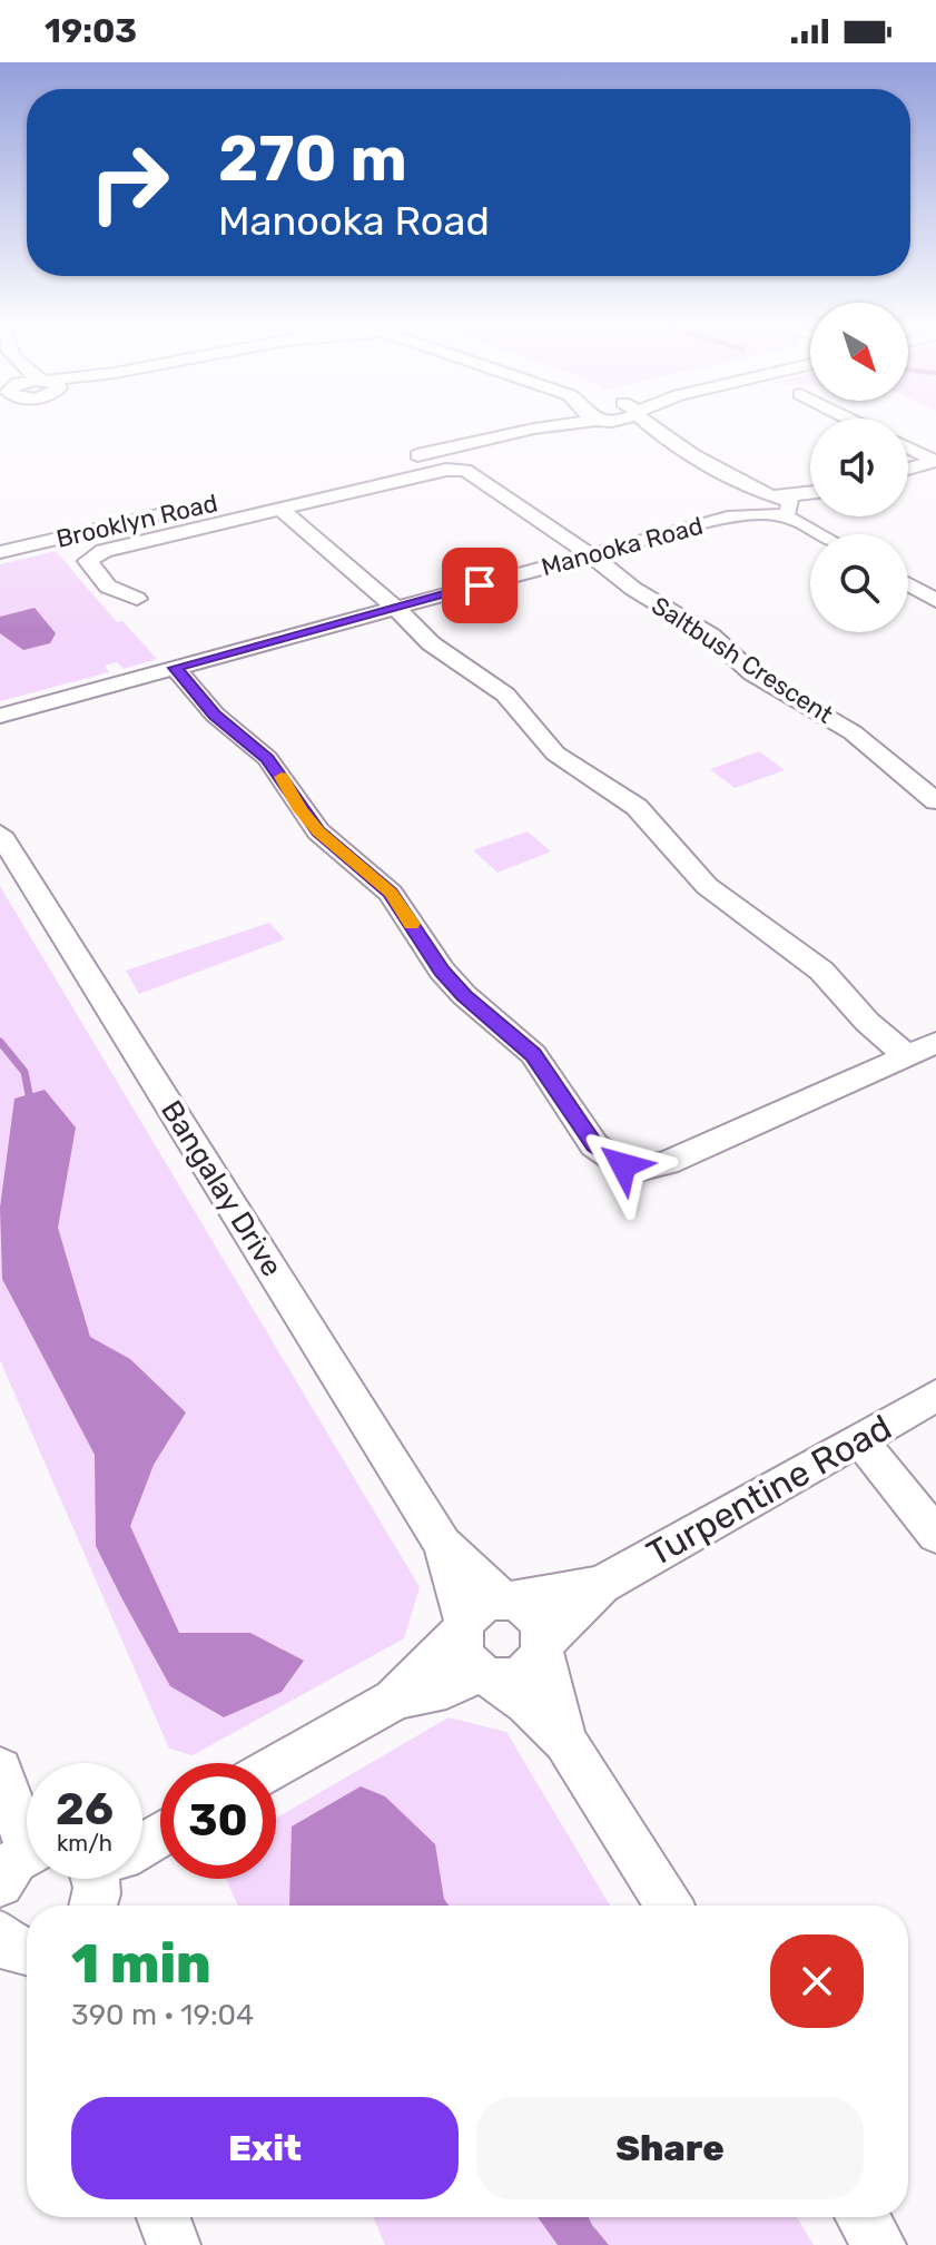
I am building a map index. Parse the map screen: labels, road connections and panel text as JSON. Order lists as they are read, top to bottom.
{
  "streets": {
    "street": [
      "Brooklyn Road",
      "Manooka Road",
      "Saltbush Crescent",
      "Bangalay Drive",
      "Turpentine Road"
    ]
  },
  "crossings": [
    ["Manooka Road", "Saltbush Crescent"],
    ["Bangalay Drive", "Turpentine Road"]
  ],
  "north": "bottom right",
  "page": {
    "status": "19:03",
    "turn": ["270 m", "Manooka Road"],
    "speed": "26 km/h",
    "limit": "30",
    "heading": ["1 min", "390 m · 19:04"],
    "buttons": ["Exit", "Share"]
  }
}
